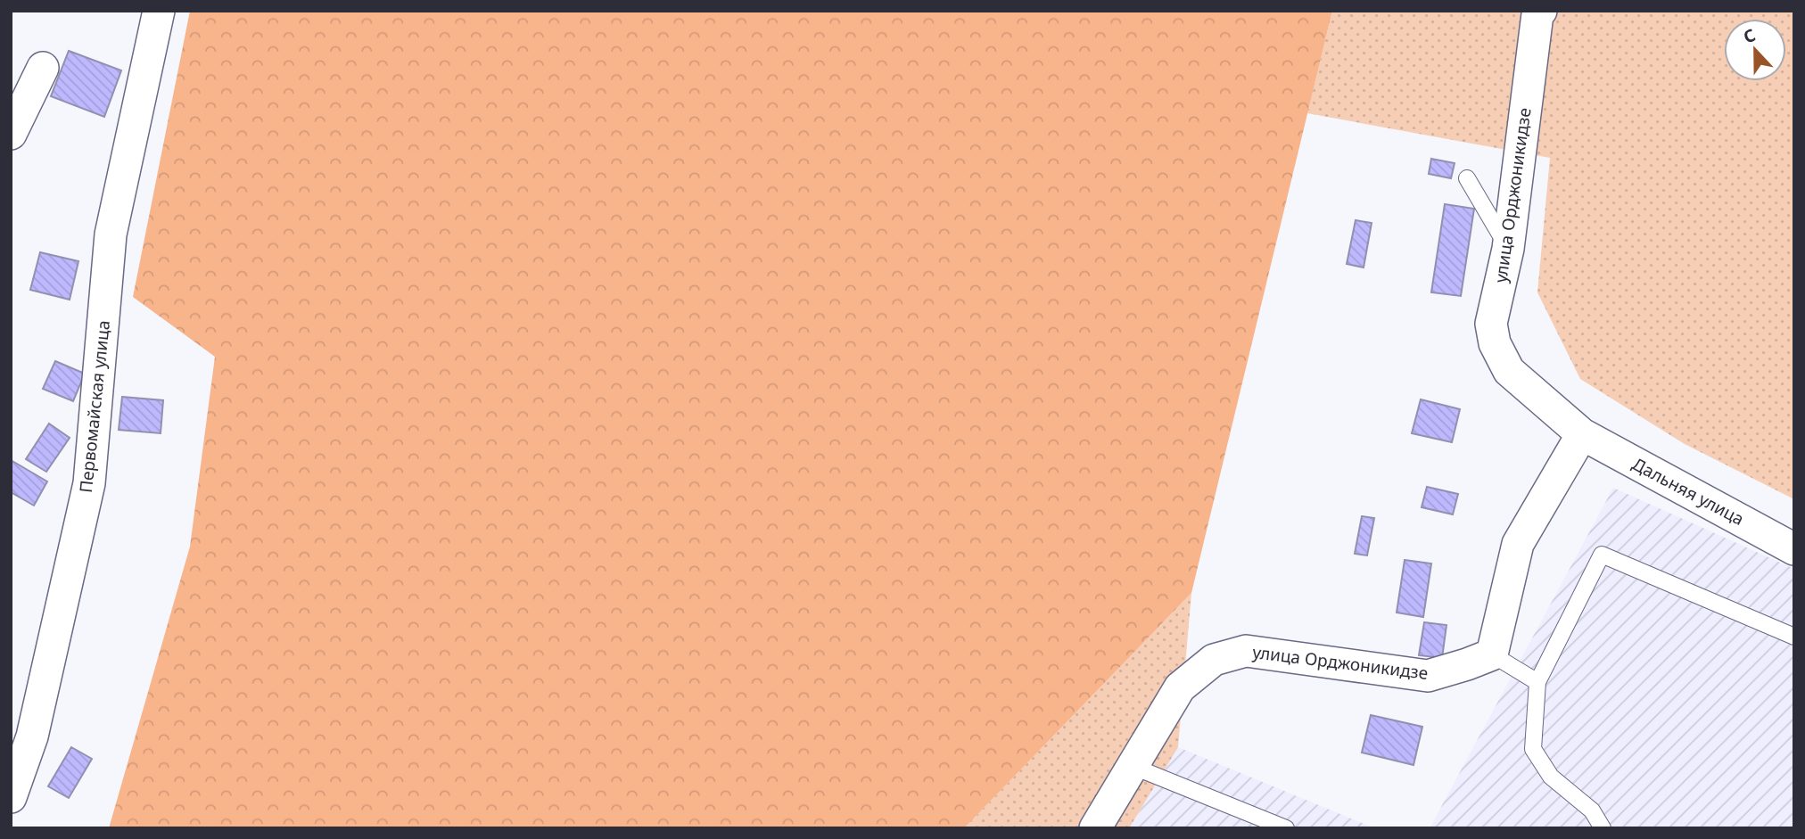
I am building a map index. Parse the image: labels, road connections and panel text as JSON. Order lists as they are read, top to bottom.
{
  "streets": {
    "street": ["улица Орджоникидзе", "Первомайская улица", "Дальняя улица"]
  },
  "crossings": [
    ["улица Орджоникидзе", "Дальняя улица"]
  ],
  "north": "top"
}
